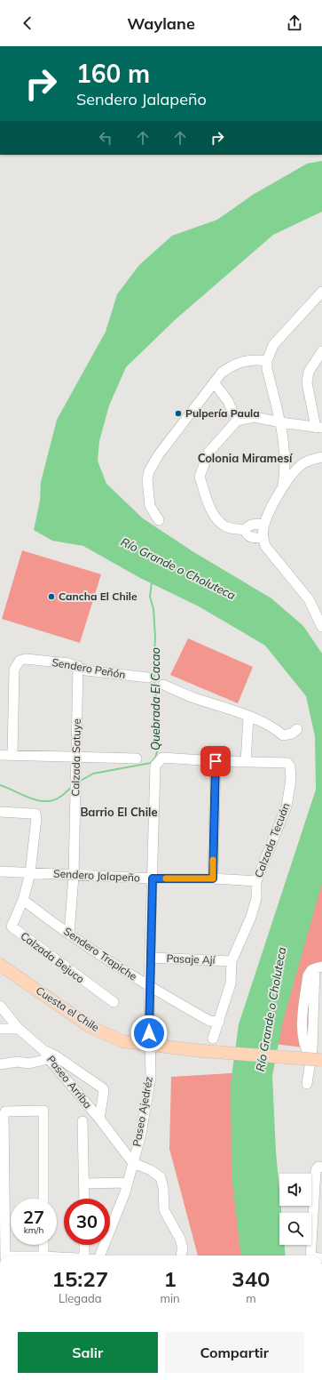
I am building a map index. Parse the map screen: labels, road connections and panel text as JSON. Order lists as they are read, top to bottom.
{
  "streets": {
    "main road": ["Cuesta el Chile"],
    "street": [
      "Sendero Peñón",
      "Calzada Satuye",
      "Calzada Tecuán",
      "Sendero Jalapeño",
      "Sendero Trapiche",
      "Calzada Bejuco",
      "Pasaje Ají",
      "Paseo Arriba",
      "Paseo Ajedréz"
    ]
  },
  "crossings": [
    ["Sendero Peñón", "Calzada Satuye"],
    ["Calzada Satuye", "Sendero Jalapeño"],
    ["Calzada Satuye", "Sendero Trapiche"],
    ["Calzada Tecuán", "Sendero Jalapeño"],
    ["Calzada Tecuán", "Sendero Trapiche"],
    ["Calzada Tecuán", "Pasaje Ají"],
    ["Sendero Jalapeño", "Calzada Bejuco"],
    ["Sendero Jalapeño", "Paseo Ajedréz"],
    ["Sendero Trapiche", "Calzada Bejuco"],
    ["Sendero Trapiche", "Paseo Ajedréz"],
    ["Pasaje Ají", "Paseo Ajedréz"],
    ["Cuesta el Chile", "Paseo Ajedréz"],
    ["Paseo Arriba", "Paseo Ajedréz"]
  ],
  "districts": ["Colonia Miramesí", "Barrio El Chile"],
  "water": ["Río Grande o Choluteca", "Quebrada El Cacao"],
  "places": ["Pulpería Paula", "Cancha El Chile"],
  "page": {
    "header": "Waylane",
    "turn": ["160 m", "Sendero Jalapeño"],
    "speed": "27 km/h",
    "limit": "30",
    "eta": [
      "15:27",
      "Llegada",
      "1",
      "min",
      "340",
      "m"
    ],
    "buttons": ["Salir", "Compartir"]
  }
}
